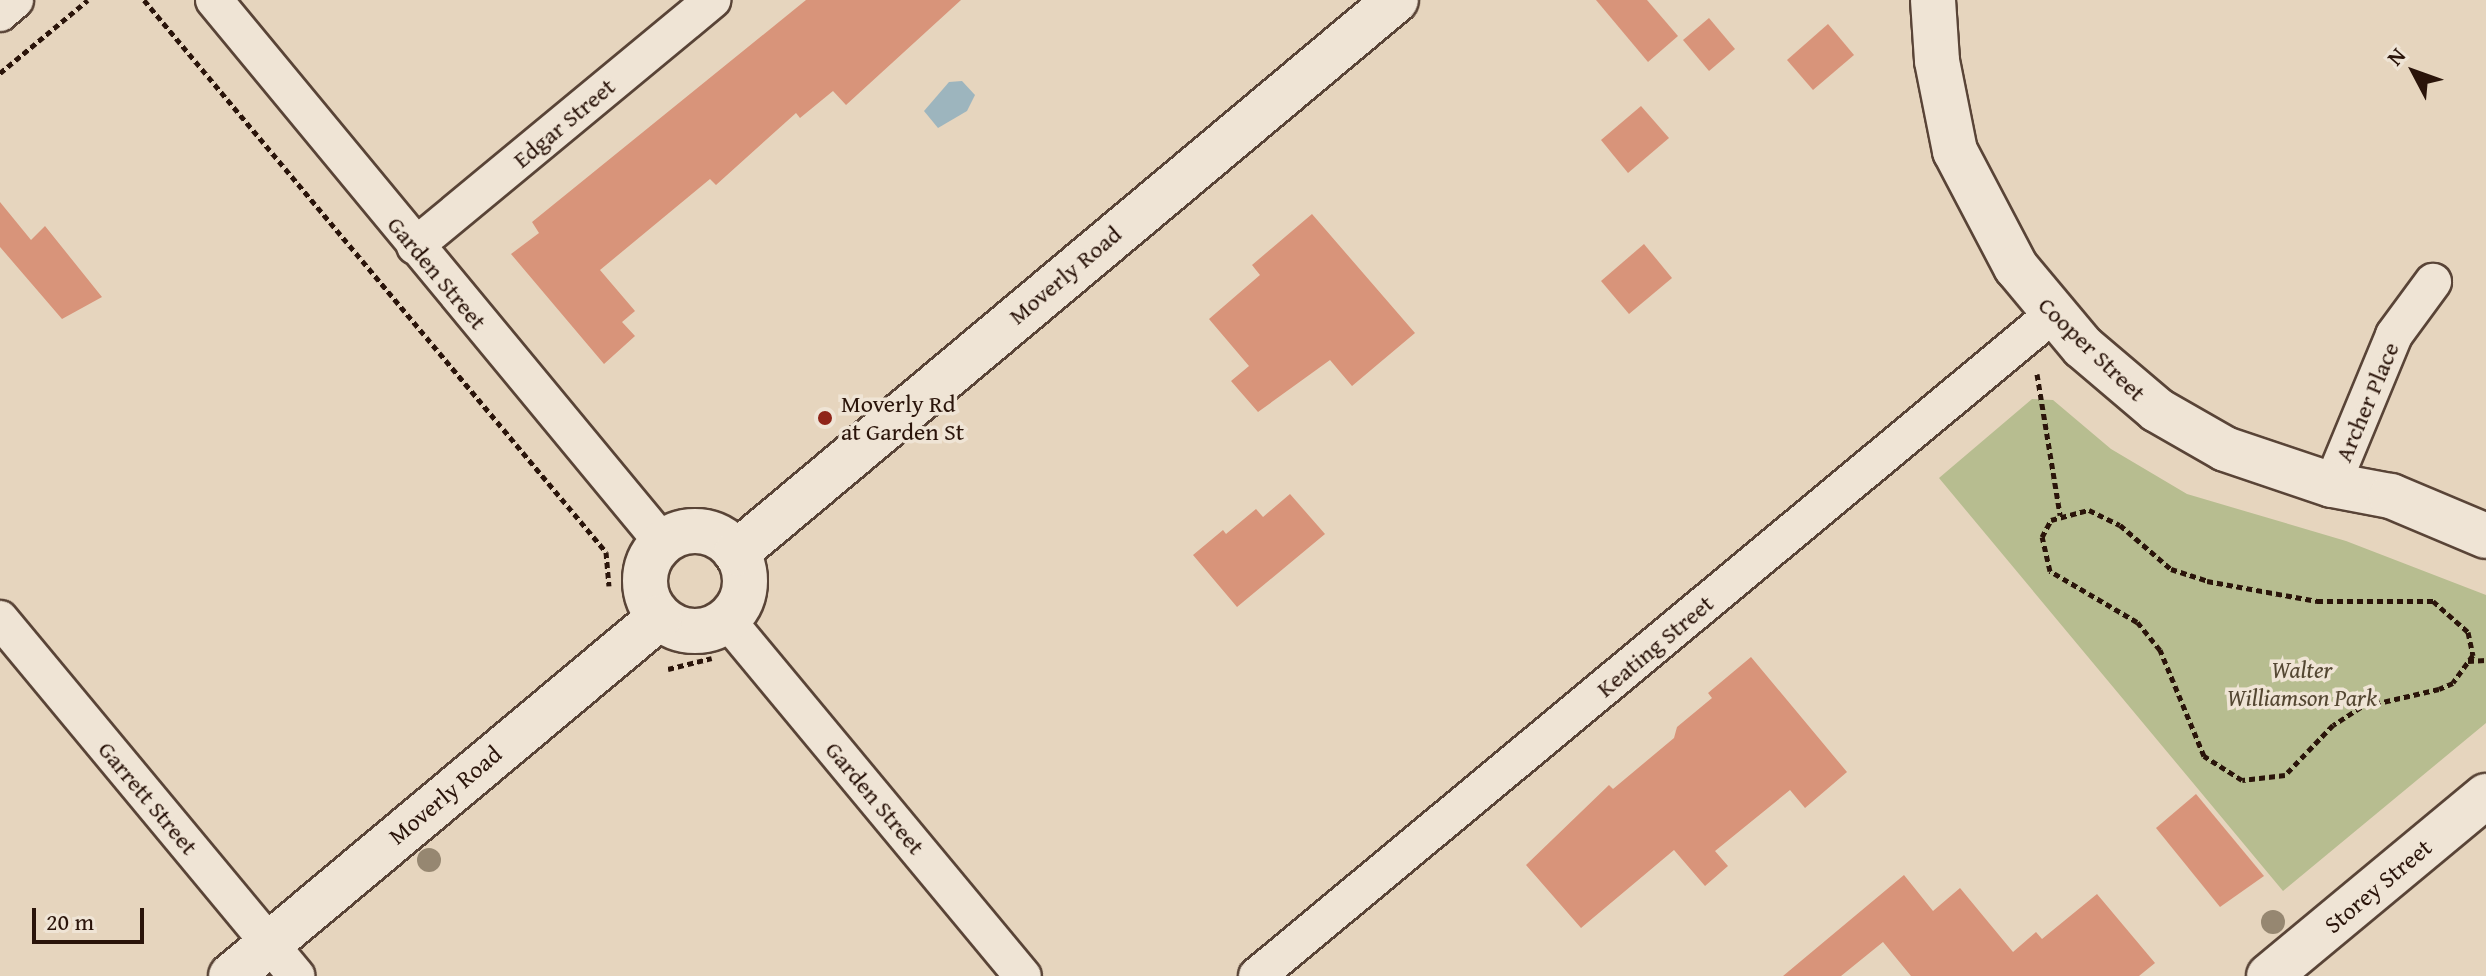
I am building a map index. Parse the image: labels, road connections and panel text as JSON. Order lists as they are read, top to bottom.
{
  "streets": {
    "street": [
      "Edgar Street",
      "Garden Street",
      "Moverly Road",
      "Cooper Street",
      "Archer Place",
      "Keating Street",
      "Garrett Street",
      "Storey Street"
    ]
  },
  "crossings": [
    ["Edgar Street", "Garden Street"],
    ["Garden Street", "Moverly Road"],
    ["Moverly Road", "Garrett Street"],
    ["Cooper Street", "Archer Place"],
    ["Cooper Street", "Keating Street"]
  ],
  "parks": ["Walter Williamson Park"],
  "places": ["Moverly Rd at Garden St"],
  "scale_bar": "20 m",
  "north": "top left"
}
